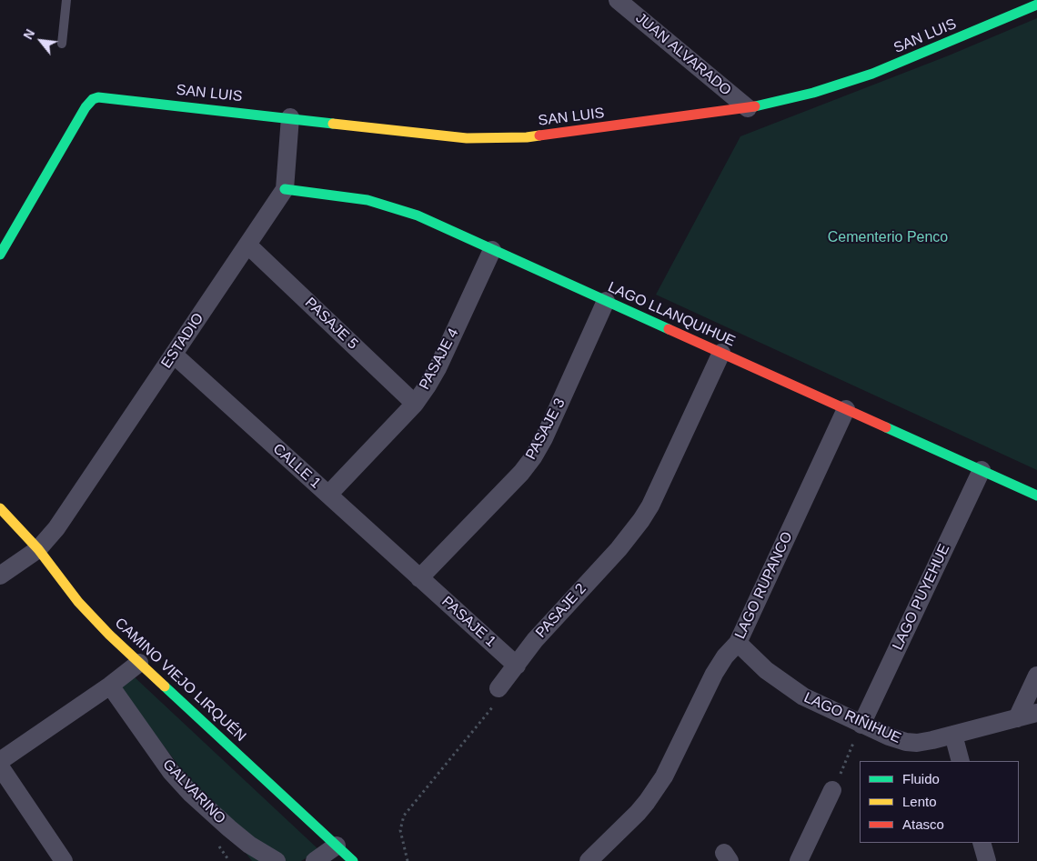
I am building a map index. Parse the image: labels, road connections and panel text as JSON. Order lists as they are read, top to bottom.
{
  "streets": {
    "street": [
      "SAN LUIS",
      "JUAN ALVARADO",
      "LAGO LLANQUIHUE",
      "PASAJE 5",
      "ESTADIO",
      "PASAJE 4",
      "PASAJE 3",
      "CALLE 1",
      "LAGO RUPANCO",
      "LAGO PUYEHUE",
      "PASAJE 2",
      "PASAJE 1",
      "CAMINO VIEJO LIRQUÉN",
      "LAGO RIÑIHUE",
      "GALVARINO"
    ]
  },
  "crossings": [
    ["SAN LUIS", "JUAN ALVARADO"],
    ["SAN LUIS", "ESTADIO"],
    ["LAGO LLANQUIHUE", "ESTADIO"],
    ["LAGO LLANQUIHUE", "PASAJE 4"],
    ["LAGO LLANQUIHUE", "PASAJE 3"],
    ["LAGO LLANQUIHUE", "LAGO RUPANCO"],
    ["LAGO LLANQUIHUE", "LAGO PUYEHUE"],
    ["LAGO LLANQUIHUE", "PASAJE 2"],
    ["PASAJE 5", "ESTADIO"],
    ["PASAJE 5", "PASAJE 4"],
    ["ESTADIO", "CALLE 1"],
    ["ESTADIO", "CAMINO VIEJO LIRQUÉN"],
    ["PASAJE 4", "CALLE 1"],
    ["PASAJE 3", "CALLE 1"],
    ["PASAJE 3", "PASAJE 1"],
    ["CALLE 1", "PASAJE 1"],
    ["LAGO RUPANCO", "LAGO RIÑIHUE"],
    ["LAGO PUYEHUE", "LAGO RIÑIHUE"],
    ["PASAJE 2", "PASAJE 1"]
  ],
  "parks": ["Cementerio Penco"],
  "legend": ["Fluido", "Lento", "Atasco"],
  "north": "top left"
}
